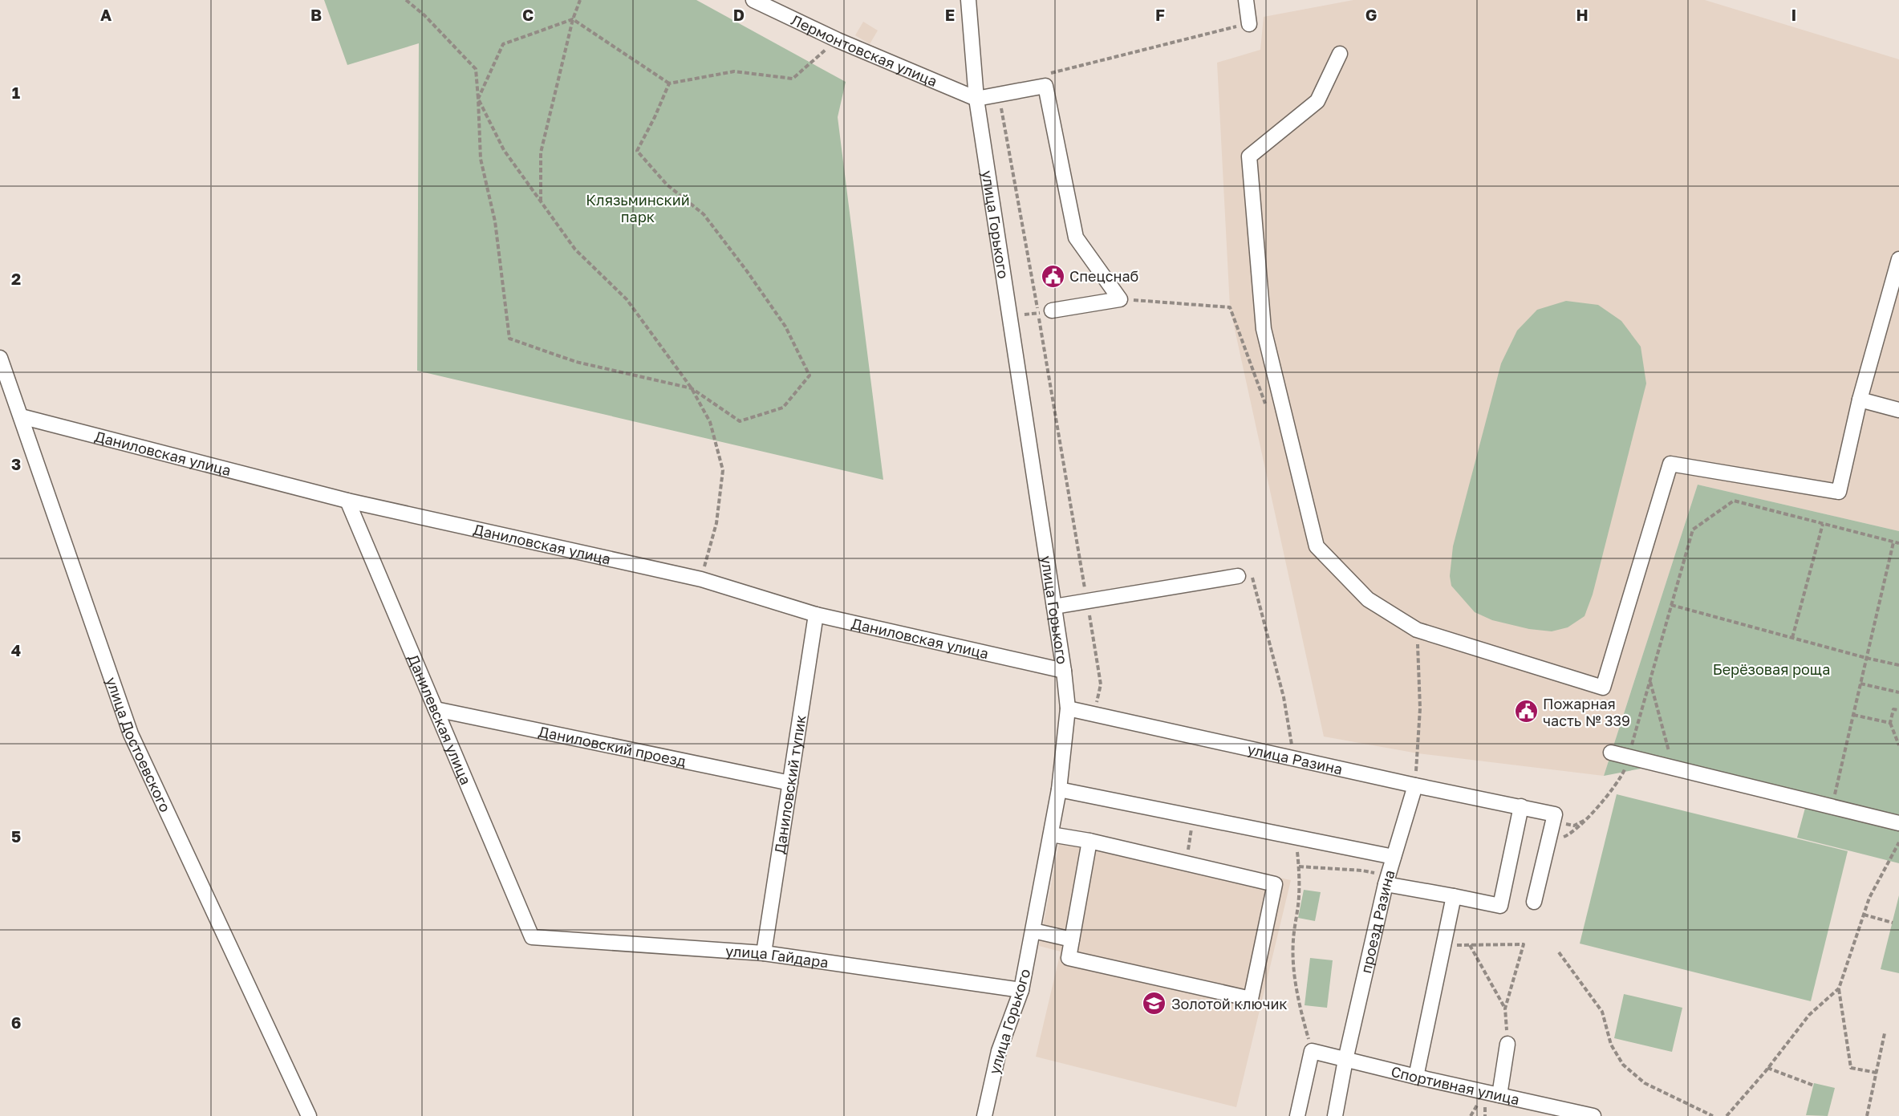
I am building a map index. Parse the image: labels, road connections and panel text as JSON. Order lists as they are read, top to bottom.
{
  "streets": {
    "street": [
      "Лермонтовская улица",
      "улица Горького",
      "Даниловская улица",
      "Данилевская улица",
      "улица Достоевского",
      "Даниловский проезд",
      "улица Разина",
      "Даниловский тупик",
      "проезд Разина",
      "улица Гайдара",
      "Спортивная улица"
    ]
  },
  "crossings": [
    ["Лермонтовская улица", "улица Горького"],
    ["улица Горького", "Даниловская улица"],
    ["улица Горького", "улица Разина"],
    ["улица Горького", "улица Гайдара"],
    ["Даниловская улица", "Данилевская улица"],
    ["Даниловская улица", "улица Достоевского"],
    ["Даниловская улица", "Даниловский тупик"],
    ["Данилевская улица", "Даниловский проезд"],
    ["Данилевская улица", "улица Гайдара"],
    ["Даниловский проезд", "Даниловский тупик"],
    ["улица Разина", "проезд Разина"],
    ["Даниловский тупик", "улица Гайдара"],
    ["проезд Разина", "Спортивная улица"]
  ],
  "parks": ["Клязьминский парк", "Берёзовая роща"],
  "places": {
    "public building": ["Спецснаб", "Пожарная часть № 339"],
    "school or university": ["Золотой ключик"]
  },
  "grid": {
    "columns": [
      "A",
      "B",
      "C",
      "D",
      "E",
      "F",
      "G",
      "H",
      "I"
    ],
    "rows": [
      "1",
      "2",
      "3",
      "4",
      "5",
      "6"
    ]
  }
}
